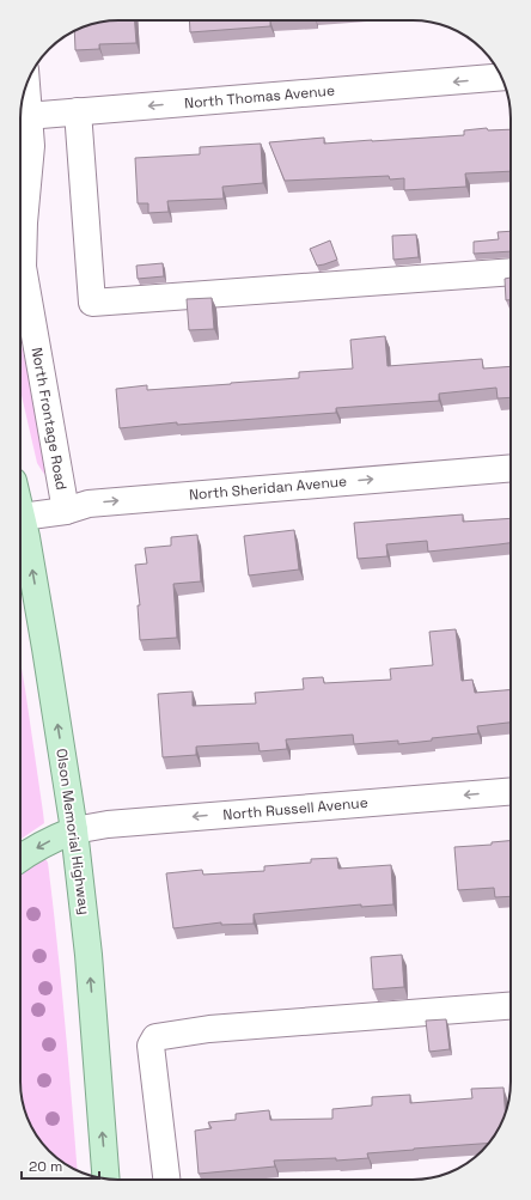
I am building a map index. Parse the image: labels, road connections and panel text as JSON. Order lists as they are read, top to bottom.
{
  "streets": {
    "main road": ["Olson Memorial Highway"],
    "street": [
      "North Thomas Avenue",
      "North Frontage Road",
      "North Sheridan Avenue",
      "North Russell Avenue"
    ]
  },
  "crossings": [
    ["North Thomas Avenue", "North Frontage Road"],
    ["North Frontage Road", "North Sheridan Avenue"],
    ["North Sheridan Avenue", "Olson Memorial Highway"],
    ["North Russell Avenue", "Olson Memorial Highway"]
  ],
  "one_way": [
    "North Thomas Avenue",
    "North Sheridan Avenue",
    "North Russell Avenue",
    "Olson Memorial Highway"
  ],
  "scale_bar": "20 m"
}
